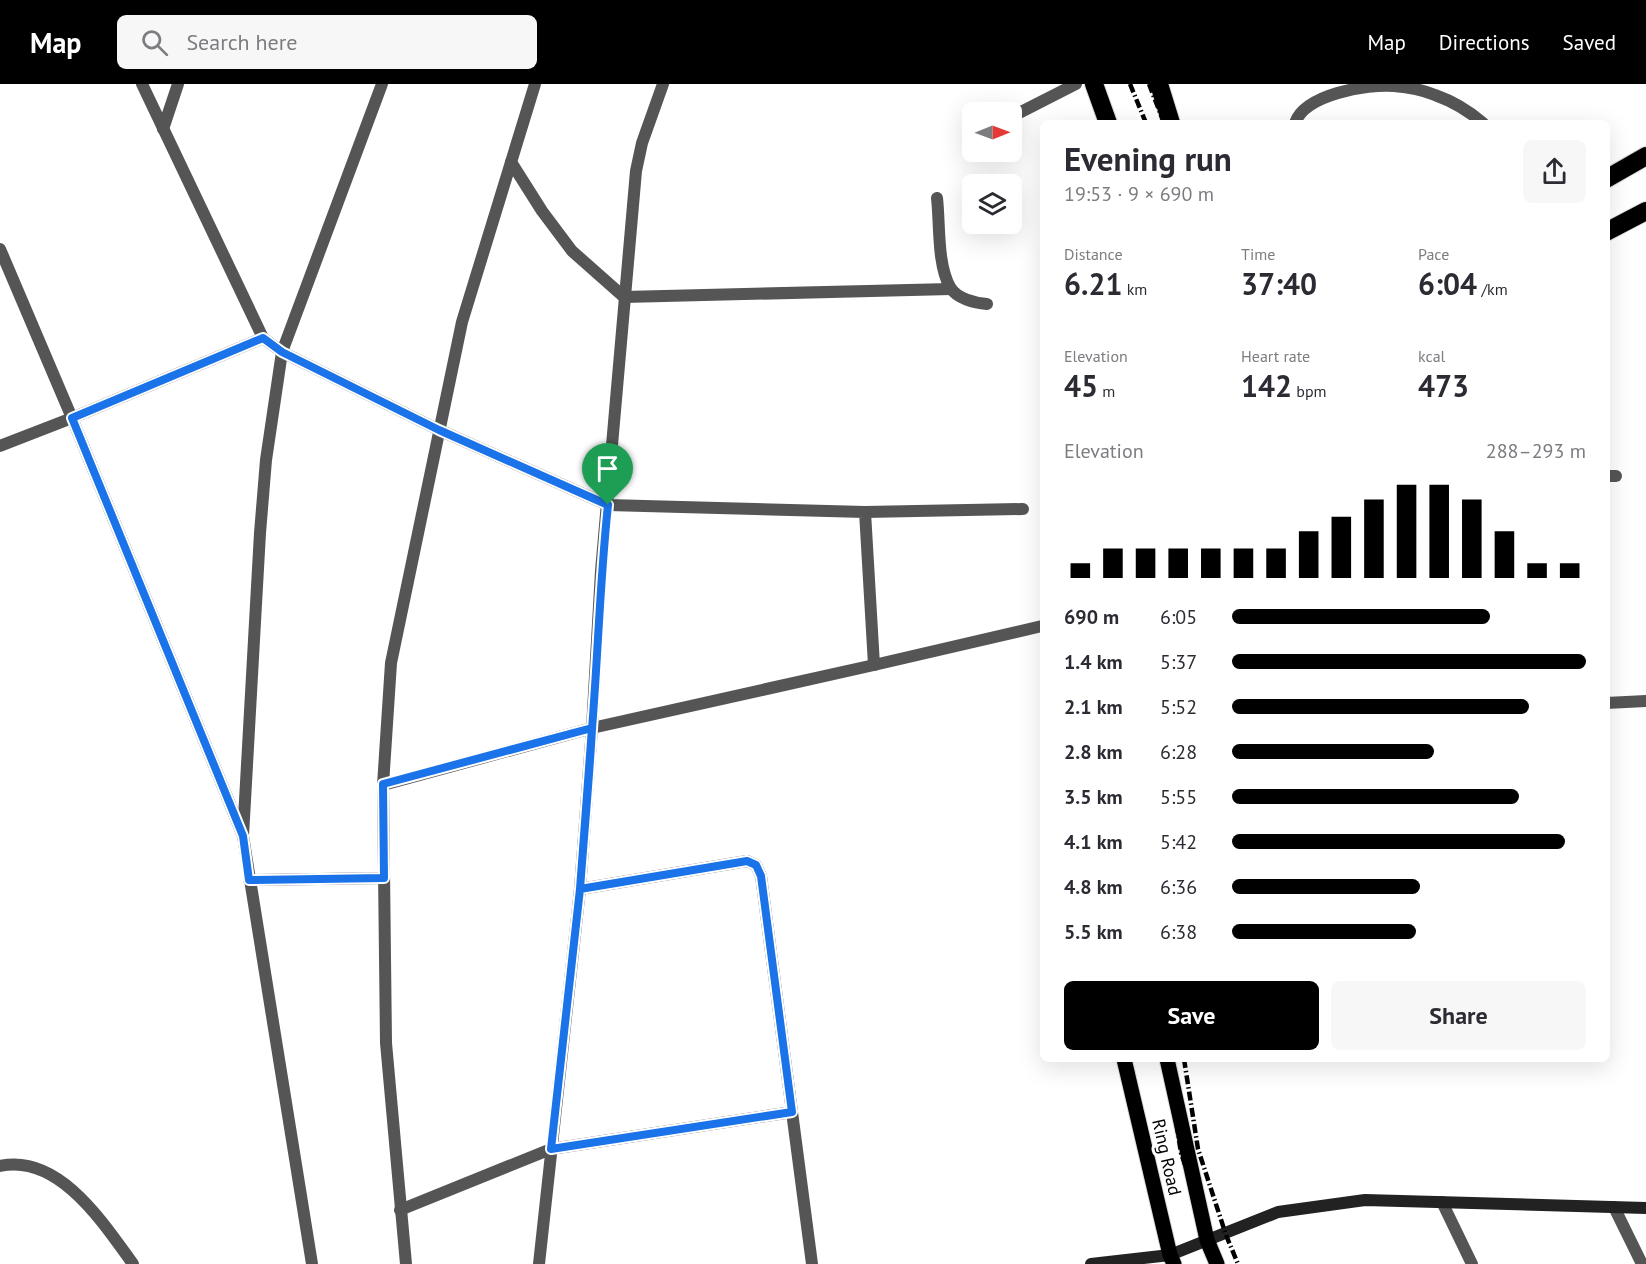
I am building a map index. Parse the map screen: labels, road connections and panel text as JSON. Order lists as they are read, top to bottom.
{
  "streets": {
    "main road": ["Ring Road"]
  },
  "north": "right",
  "page": {
    "header": "Map",
    "search": "Search here",
    "nav": ["Map", "Directions", "Saved"],
    "heading": ["Evening run", "19:53 · 9 × 690 m"],
    "stats": [
      ["Distance", "6.21 km"],
      ["Time", "37:40"],
      ["Pace", "6:04 /km"],
      ["Elevation", "45 m"],
      ["Heart rate", "142 bpm"],
      ["kcal", "473"]
    ],
    "chart": ["Elevation", "288–293 m"],
    "list": [
      {
        "name": "690 m",
        "note": "6:05"
      },
      {
        "name": "1.4 km",
        "note": "5:37"
      },
      {
        "name": "2.1 km",
        "note": "5:52"
      },
      {
        "name": "2.8 km",
        "note": "6:28"
      },
      {
        "name": "3.5 km",
        "note": "5:55"
      },
      {
        "name": "4.1 km",
        "note": "5:42"
      },
      {
        "name": "4.8 km",
        "note": "6:36"
      },
      {
        "name": "5.5 km",
        "note": "6:38"
      }
    ],
    "buttons": ["Save", "Share"]
  }
}
